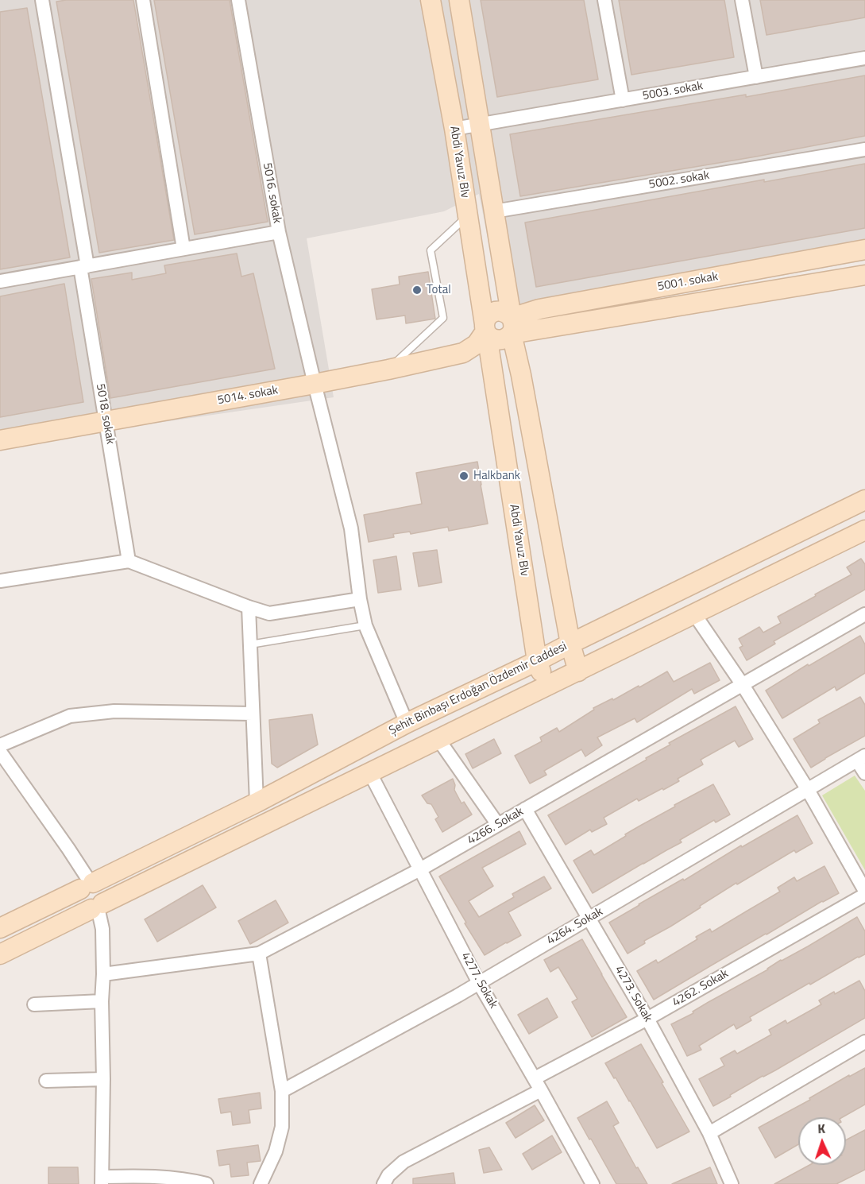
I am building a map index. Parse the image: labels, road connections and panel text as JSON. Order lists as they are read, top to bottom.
{
  "streets": {
    "main road": [
      "Abdi Yavuz Blv",
      "5001. sokak",
      "5014. sokak",
      "Şehit Binbaşı Erdoğan Özdemir Caddesi"
    ],
    "street": [
      "5003. sokak",
      "5002. sokak",
      "5016. sokak",
      "5018. sokak",
      "4266. Sokak",
      "4264. Sokak",
      "4277. Sokak",
      "4262. Sokak",
      "4273. Sokak"
    ]
  },
  "crossings": [
    ["5003. sokak", "Abdi Yavuz Blv"],
    ["Abdi Yavuz Blv", "5001. sokak"],
    ["Abdi Yavuz Blv", "5014. sokak"],
    ["Abdi Yavuz Blv", "Şehit Binbaşı Erdoğan Özdemir Caddesi"],
    ["5016. sokak", "5014. sokak"],
    ["5016. sokak", "Şehit Binbaşı Erdoğan Özdemir Caddesi"],
    ["5001. sokak", "5014. sokak"],
    ["5014. sokak", "5018. sokak"],
    ["4266. Sokak", "4277. Sokak"],
    ["4266. Sokak", "4273. Sokak"],
    ["4264. Sokak", "4277. Sokak"],
    ["4264. Sokak", "4273. Sokak"],
    ["4277. Sokak", "4262. Sokak"],
    ["4262. Sokak", "4273. Sokak"]
  ],
  "places": ["Total", "Halkbank"],
  "north": "top"
}
